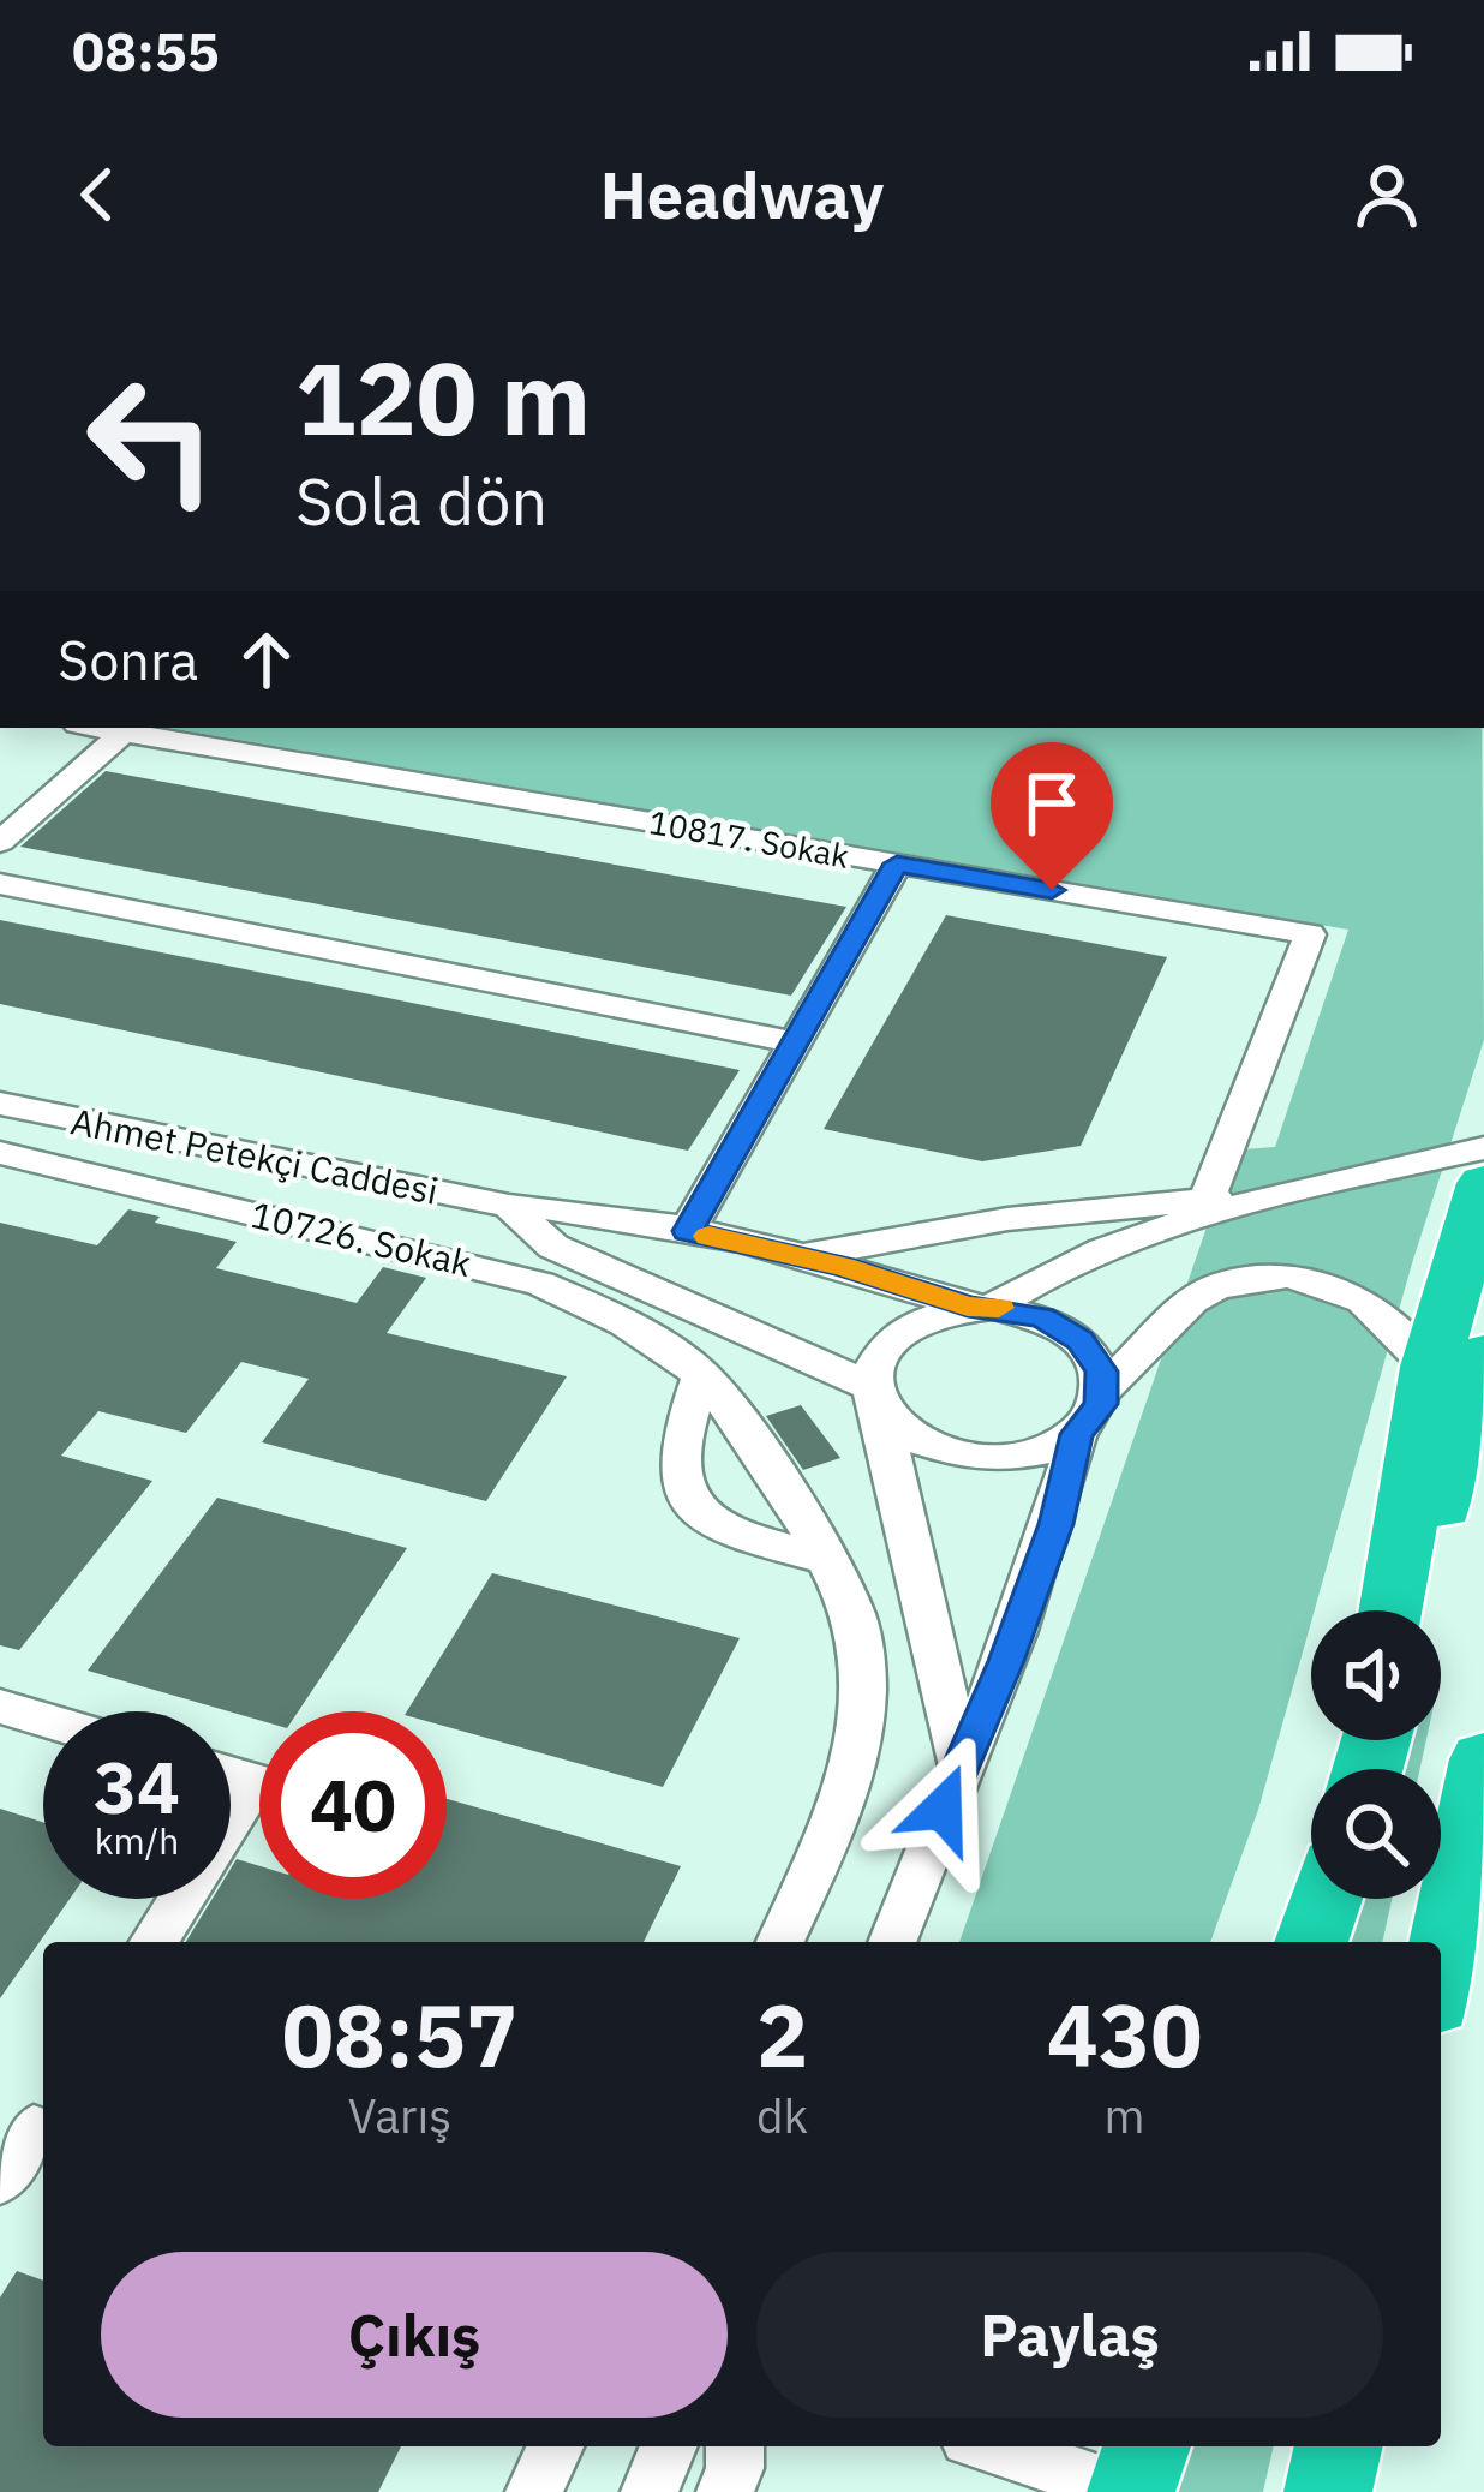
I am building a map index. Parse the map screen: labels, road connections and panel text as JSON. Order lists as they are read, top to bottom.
{
  "streets": {
    "street": ["10817. Sokak", "Ahmet Petekçi Caddesi", "10726. Sokak"]
  },
  "page": {
    "status": "08:55",
    "header": "Headway",
    "turn": ["120 m", "Sola dön"],
    "then": "Sonra",
    "speed": "34 km/h",
    "limit": "40",
    "eta": [
      "08:57",
      "Varış",
      "2",
      "dk",
      "430",
      "m"
    ],
    "buttons": ["Çıkış", "Paylaş"]
  }
}
